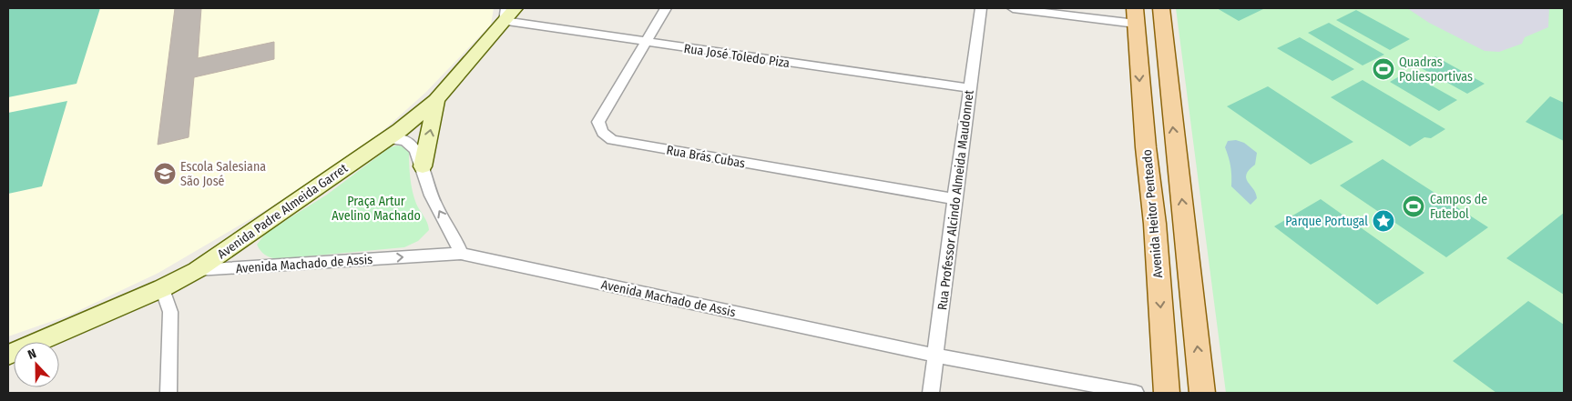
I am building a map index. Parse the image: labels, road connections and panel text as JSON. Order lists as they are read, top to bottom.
{
  "streets": {
    "main road": ["Avenida Heitor Penteado"],
    "street": [
      "Rua José Toledo Piza",
      "Rua Brás Cubas",
      "Rua Professor Alcindo Almeida Maudonnet",
      "Avenida Padre Almeida Garret",
      "Avenida Machado de Assis"
    ]
  },
  "crossings": [
    ["Rua José Toledo Piza", "Rua Brás Cubas"],
    ["Rua José Toledo Piza", "Rua Professor Alcindo Almeida Maudonnet"],
    ["Rua José Toledo Piza", "Avenida Padre Almeida Garret"],
    ["Rua Brás Cubas", "Rua Professor Alcindo Almeida Maudonnet"],
    ["Rua Professor Alcindo Almeida Maudonnet", "Avenida Machado de Assis"],
    ["Avenida Padre Almeida Garret", "Avenida Machado de Assis"]
  ],
  "parks": ["Praça Artur Avelino Machado"],
  "places": {
    "sports": ["Quadras Poliesportivas", "Campos de Futebol"],
    "school or university": ["Escola Salesiana São José"],
    "place": ["Parque Portugal"]
  },
  "north": "top"
}
